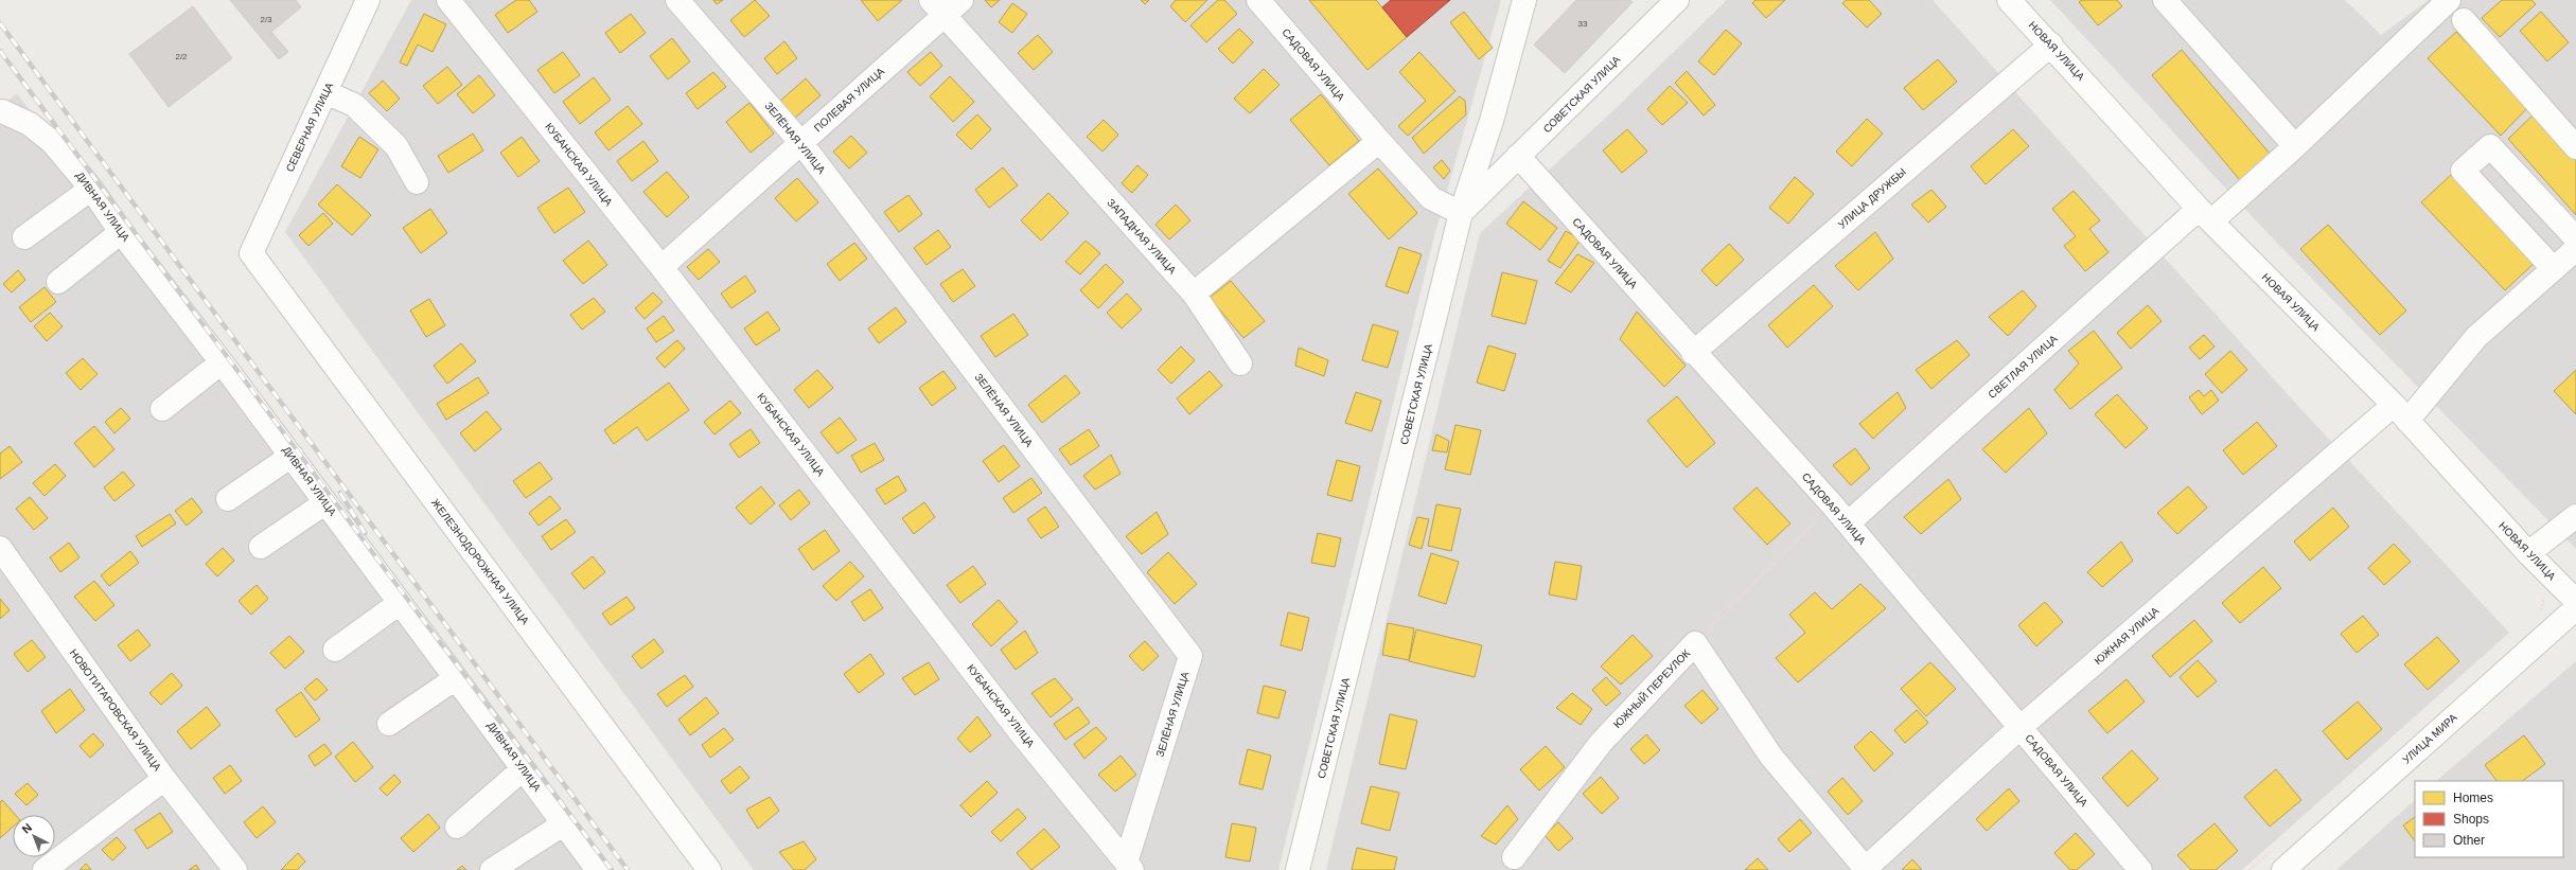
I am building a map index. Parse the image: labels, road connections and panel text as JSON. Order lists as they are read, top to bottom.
{
  "streets": {
    "street": [
      "НОВАЯ УЛИЦА",
      "САДОВАЯ УЛИЦА",
      "СОВЕТСКАЯ УЛИЦА",
      "ПОЛЕВАЯ УЛИЦА",
      "СЕВЕРНАЯ УЛИЦА",
      "ЗЕЛЁНАЯ УЛИЦА",
      "КУБАНСКАЯ УЛИЦА",
      "УЛИЦА ДРУЖБЫ",
      "ДИВНАЯ УЛИЦА",
      "ЗАПАДНАЯ УЛИЦА",
      "СВЕТЛАЯ УЛИЦА",
      "ЖЕЛЕЗНОДОРОЖНАЯ УЛИЦА",
      "ЮЖНАЯ УЛИЦА",
      "ЮЖНЫЙ ПЕРЕУЛОК",
      "НОВОТИТАРОВСКАЯ УЛИЦА",
      "УЛИЦА МИРА"
    ]
  },
  "crossings": [
    ["НОВАЯ УЛИЦА", "УЛИЦА ДРУЖБЫ"],
    ["НОВАЯ УЛИЦА", "СВЕТЛАЯ УЛИЦА"],
    ["НОВАЯ УЛИЦА", "ЮЖНАЯ УЛИЦА"],
    ["САДОВАЯ УЛИЦА", "СОВЕТСКАЯ УЛИЦА"],
    ["САДОВАЯ УЛИЦА", "УЛИЦА ДРУЖБЫ"],
    ["САДОВАЯ УЛИЦА", "СВЕТЛАЯ УЛИЦА"],
    ["САДОВАЯ УЛИЦА", "ЮЖНАЯ УЛИЦА"],
    ["ПОЛЕВАЯ УЛИЦА", "ЗЕЛЁНАЯ УЛИЦА"],
    ["ПОЛЕВАЯ УЛИЦА", "КУБАНСКАЯ УЛИЦА"],
    ["ПОЛЕВАЯ УЛИЦА", "ЗАПАДНАЯ УЛИЦА"],
    ["СЕВЕРНАЯ УЛИЦА", "ЖЕЛЕЗНОДОРОЖНАЯ УЛИЦА"],
    ["ЗЕЛЁНАЯ УЛИЦА", "КУБАНСКАЯ УЛИЦА"],
    ["ЮЖНАЯ УЛИЦА", "ЮЖНЫЙ ПЕРЕУЛОК"]
  ],
  "house_numbers": ["2/3", "33", "2/2"],
  "legend": ["Homes", "Shops", "Other"],
  "north": "top left"
}
